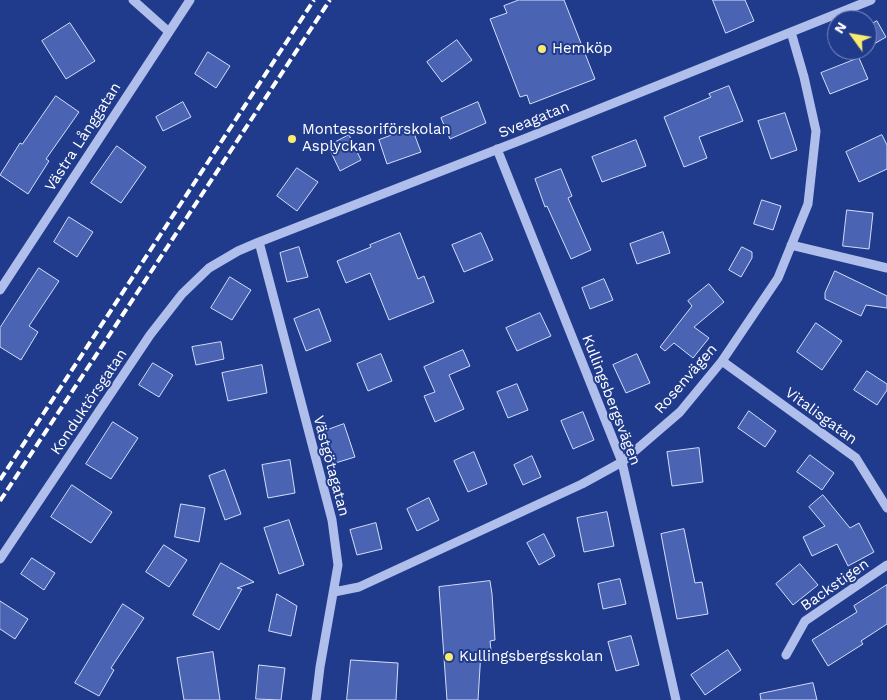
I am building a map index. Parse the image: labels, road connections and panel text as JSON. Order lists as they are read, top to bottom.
{
  "streets": {
    "street": [
      "Sveagatan",
      "Västra Långgatan",
      "Rosenvägen",
      "Kullingsbergsvägen",
      "Konduktörsgatan",
      "Vitalisgatan",
      "Västgötagatan",
      "Backstigen"
    ]
  },
  "crossings": [
    ["Sveagatan", "Rosenvägen"],
    ["Sveagatan", "Kullingsbergsvägen"],
    ["Sveagatan", "Konduktörsgatan"],
    ["Sveagatan", "Västgötagatan"],
    ["Rosenvägen", "Kullingsbergsvägen"],
    ["Rosenvägen", "Vitalisgatan"],
    ["Rosenvägen", "Västgötagatan"]
  ],
  "places": ["Hemköp", "Montessoriförskolan Asplyckan", "Kullingsbergsskolan"],
  "north": "top left"
}
